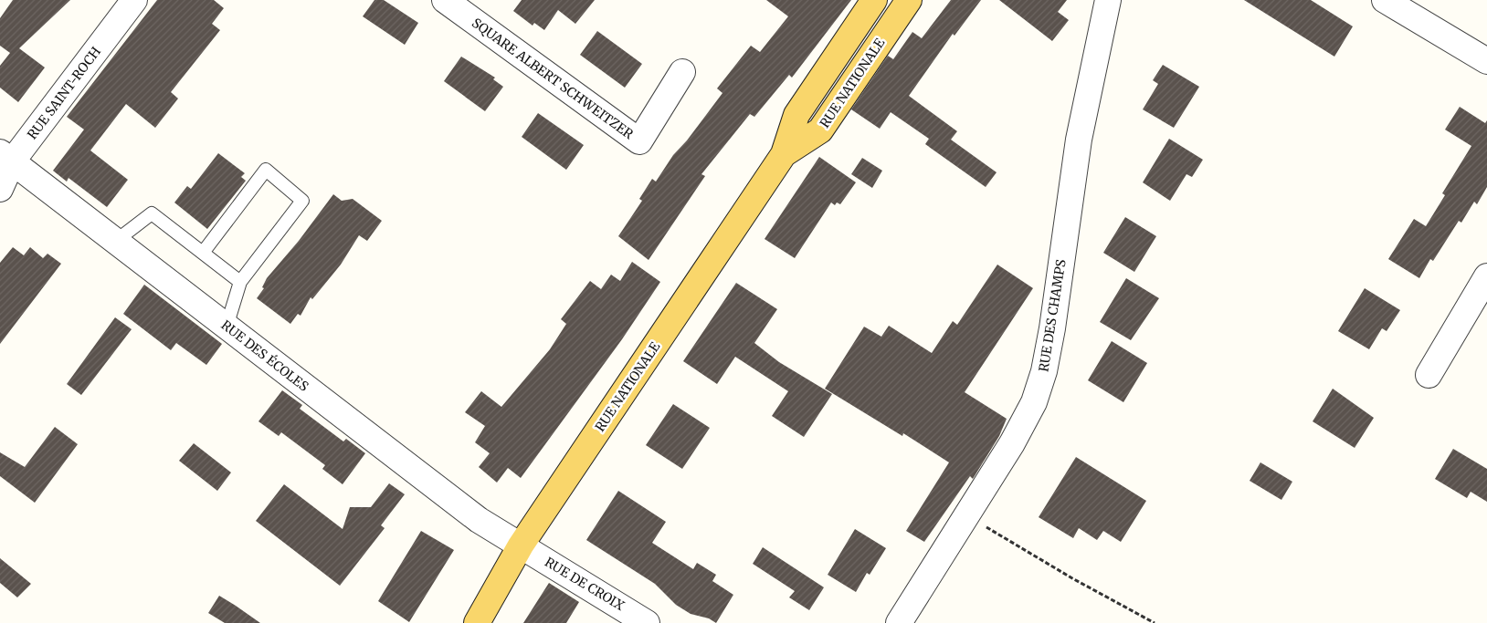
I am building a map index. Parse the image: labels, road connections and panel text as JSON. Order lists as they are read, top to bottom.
{
  "streets": {
    "main road": ["RUE NATIONALE"],
    "street": [
      "SQUARE ALBERT SCHWEITZER",
      "RUE SAINT-ROCH",
      "RUE DES CHAMPS",
      "RUE DES ÉCOLES",
      "RUE DE CROIX"
    ]
  },
  "crossings": [
    ["RUE NATIONALE", "RUE DES ÉCOLES"],
    ["RUE NATIONALE", "RUE DE CROIX"],
    ["RUE SAINT-ROCH", "RUE DES ÉCOLES"],
    ["RUE DES ÉCOLES", "RUE DE CROIX"]
  ]
}
